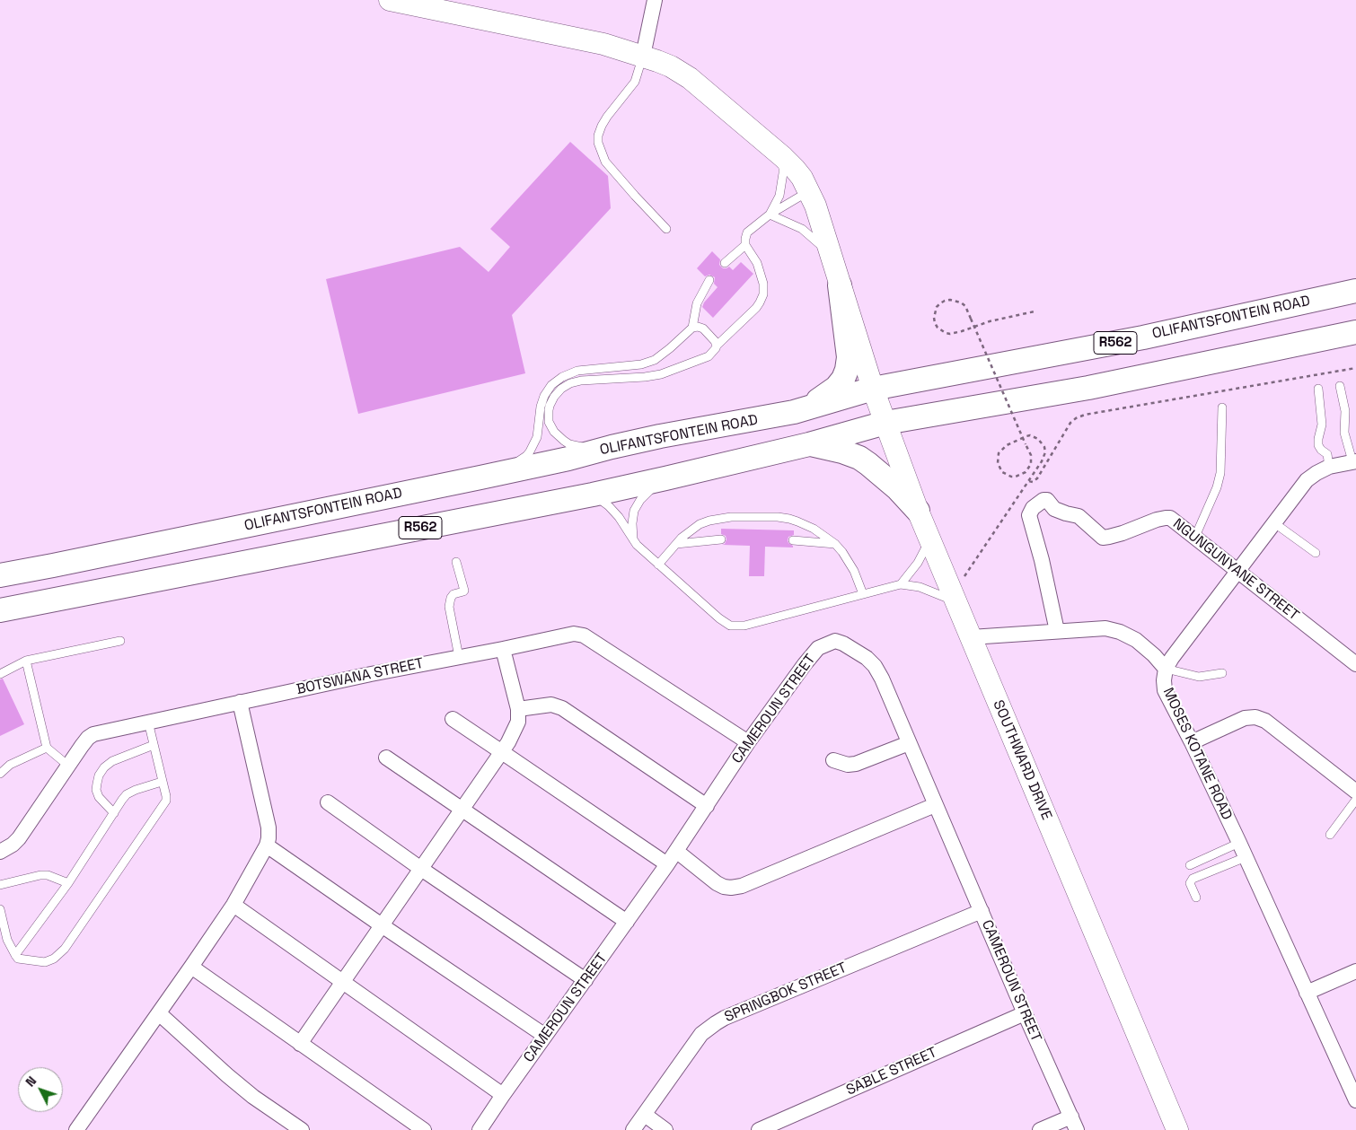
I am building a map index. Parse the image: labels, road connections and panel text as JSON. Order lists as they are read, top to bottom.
{
  "streets": {
    "main road": ["OLIFANTSFONTEIN ROAD", "R562", "SOUTHWARD DRIVE"],
    "street": [
      "NGUNGUNYANE STREET",
      "BOTSWANA STREET",
      "CAMEROUN STREET",
      "MOSES KOTANE ROAD",
      "SPRINGBOK STREET",
      "SABLE STREET"
    ]
  },
  "crossings": [
    ["OLIFANTSFONTEIN ROAD", "SOUTHWARD DRIVE"],
    ["R562", "SOUTHWARD DRIVE"],
    ["NGUNGUNYANE STREET", "MOSES KOTANE ROAD"],
    ["BOTSWANA STREET", "CAMEROUN STREET"],
    ["CAMEROUN STREET", "SPRINGBOK STREET"],
    ["CAMEROUN STREET", "SABLE STREET"]
  ],
  "north": "top left"
}
